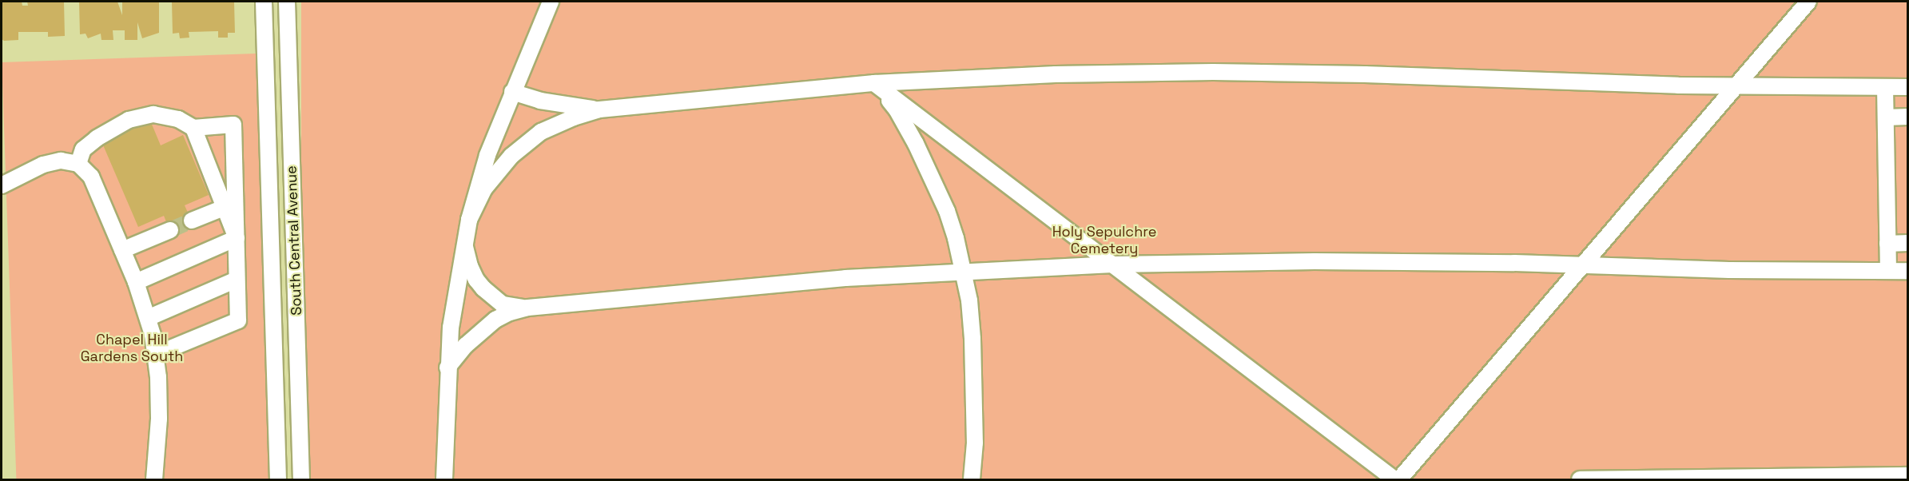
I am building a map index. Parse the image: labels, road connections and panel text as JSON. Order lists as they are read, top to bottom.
{
  "streets": {
    "street": ["South Central Avenue"]
  },
  "parks": ["Holy Sepulchre Cemetery", "Chapel Hill Gardens South"]
}
